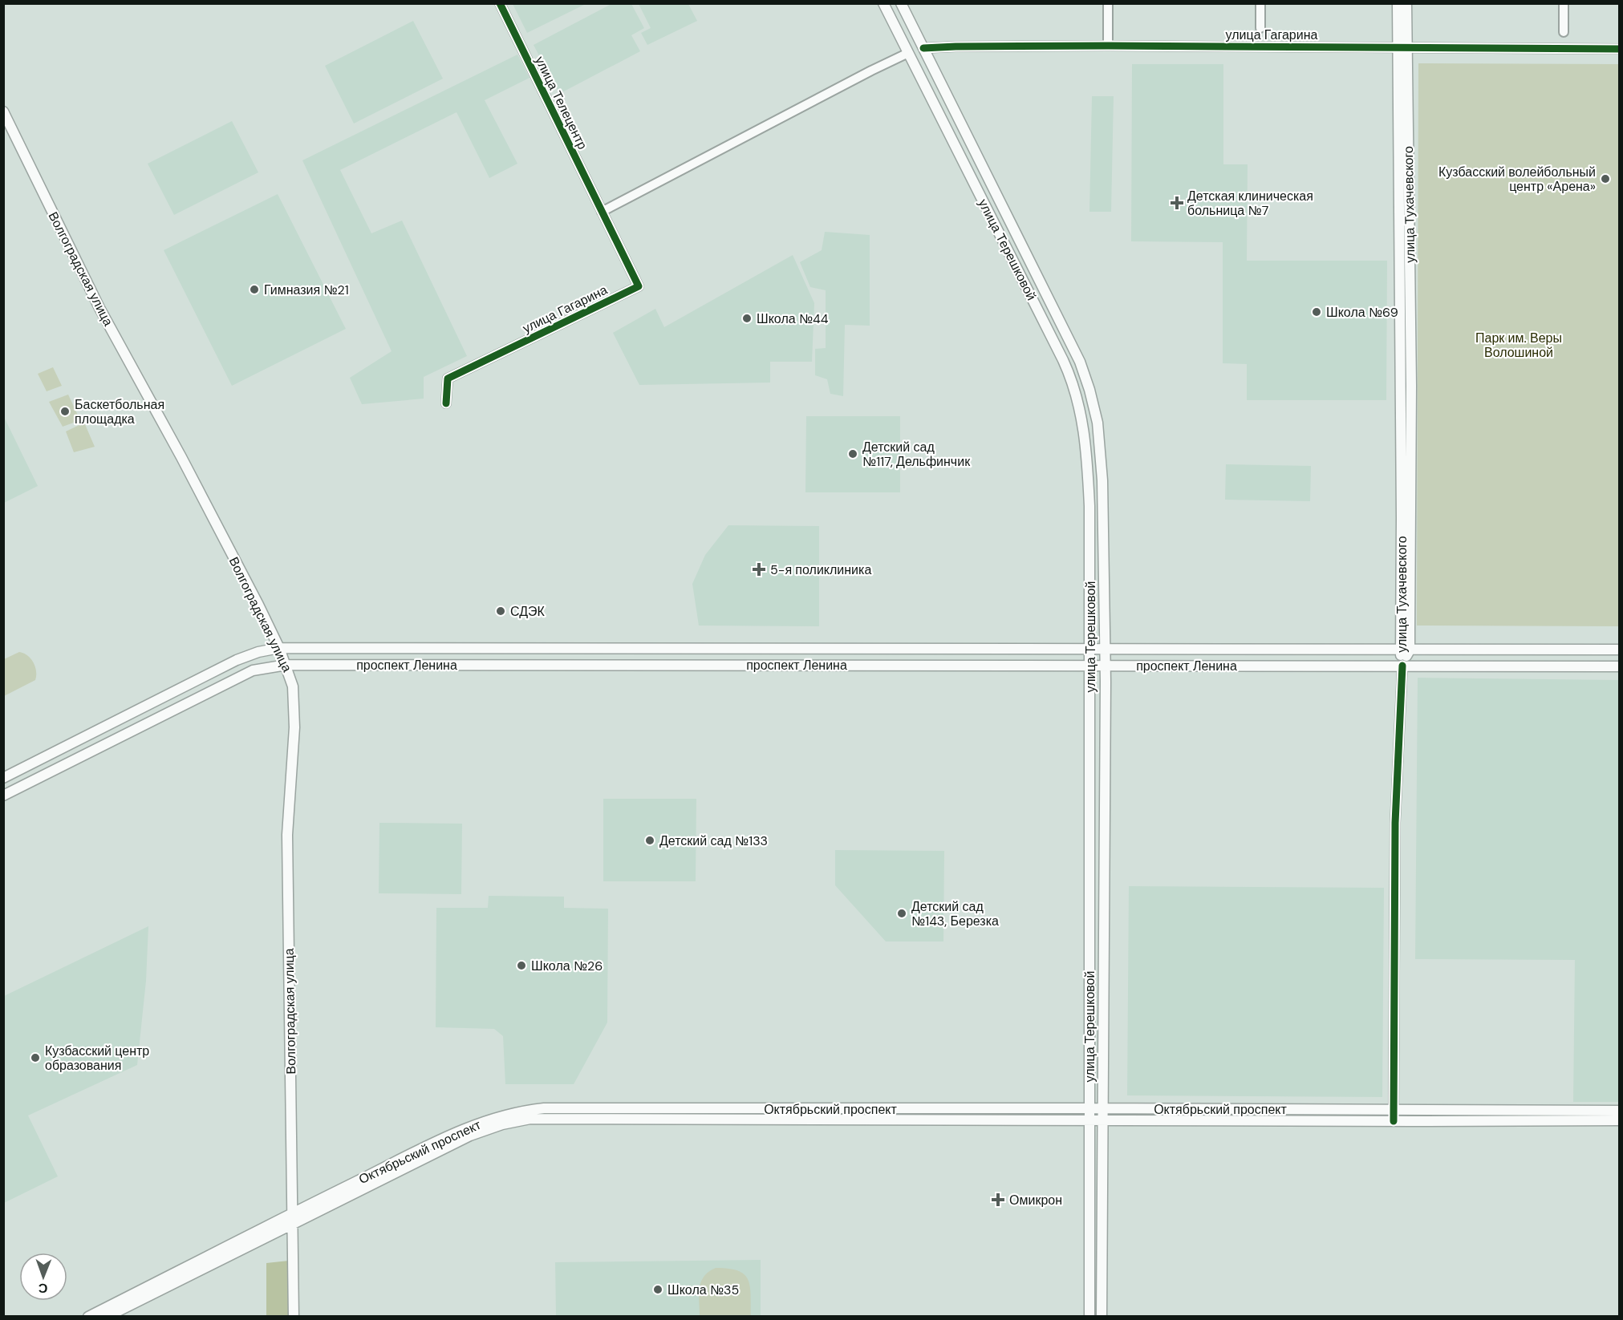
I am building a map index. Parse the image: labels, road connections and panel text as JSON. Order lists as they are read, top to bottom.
{
  "streets": {
    "main road": [
      "улица Гагарина",
      "улица Тухачевского",
      "улица Терешковой",
      "Волгоградская улица",
      "проспект Ленина",
      "Октябрьский проспект"
    ],
    "street": ["улица Телецентр"]
  },
  "crossings": [
    ["улица Гагарина", "улица Телецентр"],
    ["улица Гагарина", "улица Тухачевского"],
    ["улица Гагарина", "улица Терешковой"],
    ["улица Тухачевского", "проспект Ленина"],
    ["улица Терешковой", "проспект Ленина"],
    ["улица Терешковой", "Октябрьский проспект"],
    ["Волгоградская улица", "проспект Ленина"],
    ["Волгоградская улица", "Октябрьский проспект"]
  ],
  "parks": ["Парк им. Веры Волошиной"],
  "places": {
    "other": [
      "Кузбасский волейбольный центр «Арена»",
      "Гимназия №21",
      "Школа №69",
      "Школа №44",
      "Баскетбольная площадка",
      "Детский сад №117, Дельфинчик",
      "СДЭК",
      "Детский сад №133",
      "Детский сад №143, Березка",
      "Школа №26",
      "Кузбасский центр образования",
      "Школа №35"
    ],
    "health": ["Детская клиническая больница №7", "5-я поликлиника", "Омикрон"]
  },
  "north": "bottom"
}
